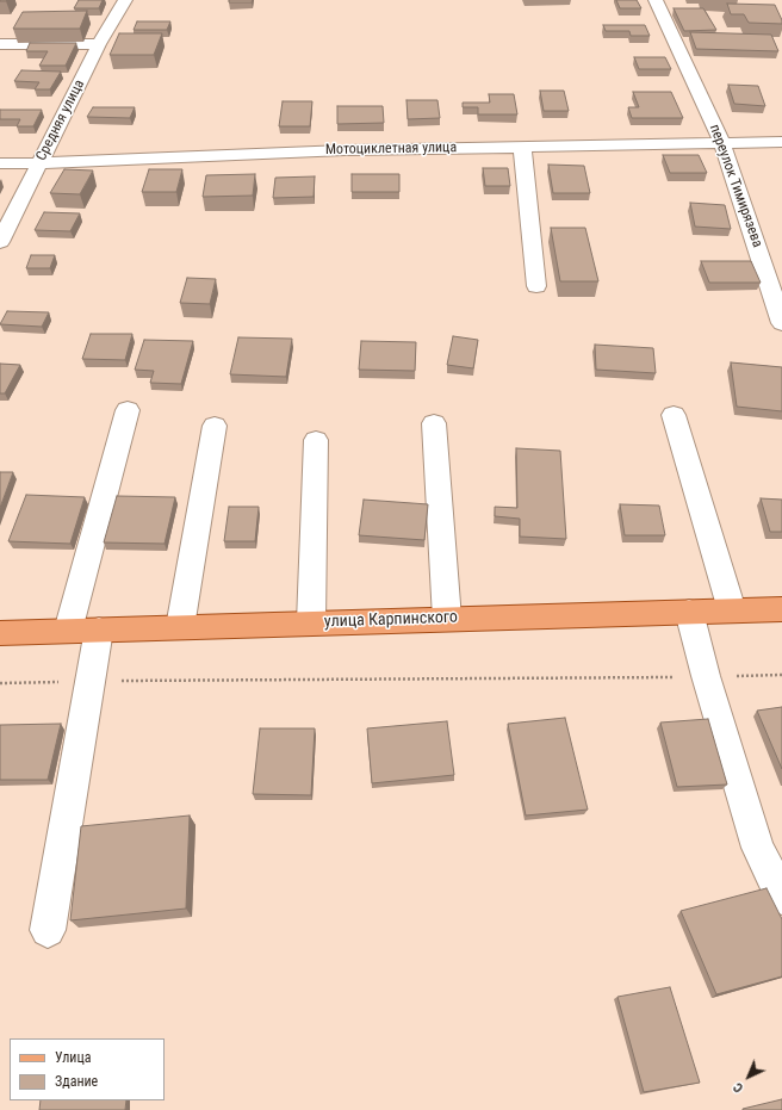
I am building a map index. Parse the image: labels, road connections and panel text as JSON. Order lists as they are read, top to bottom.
{
  "streets": {
    "main road": ["улица Карпинского"],
    "street": ["Средняя улица", "Мотоциклетная улица", "переулок Тимирязева"]
  },
  "crossings": [
    ["Средняя улица", "Мотоциклетная улица"],
    ["Мотоциклетная улица", "переулок Тимирязева"]
  ],
  "legend": ["Улица", "Здание"],
  "north": "bottom left"
}
